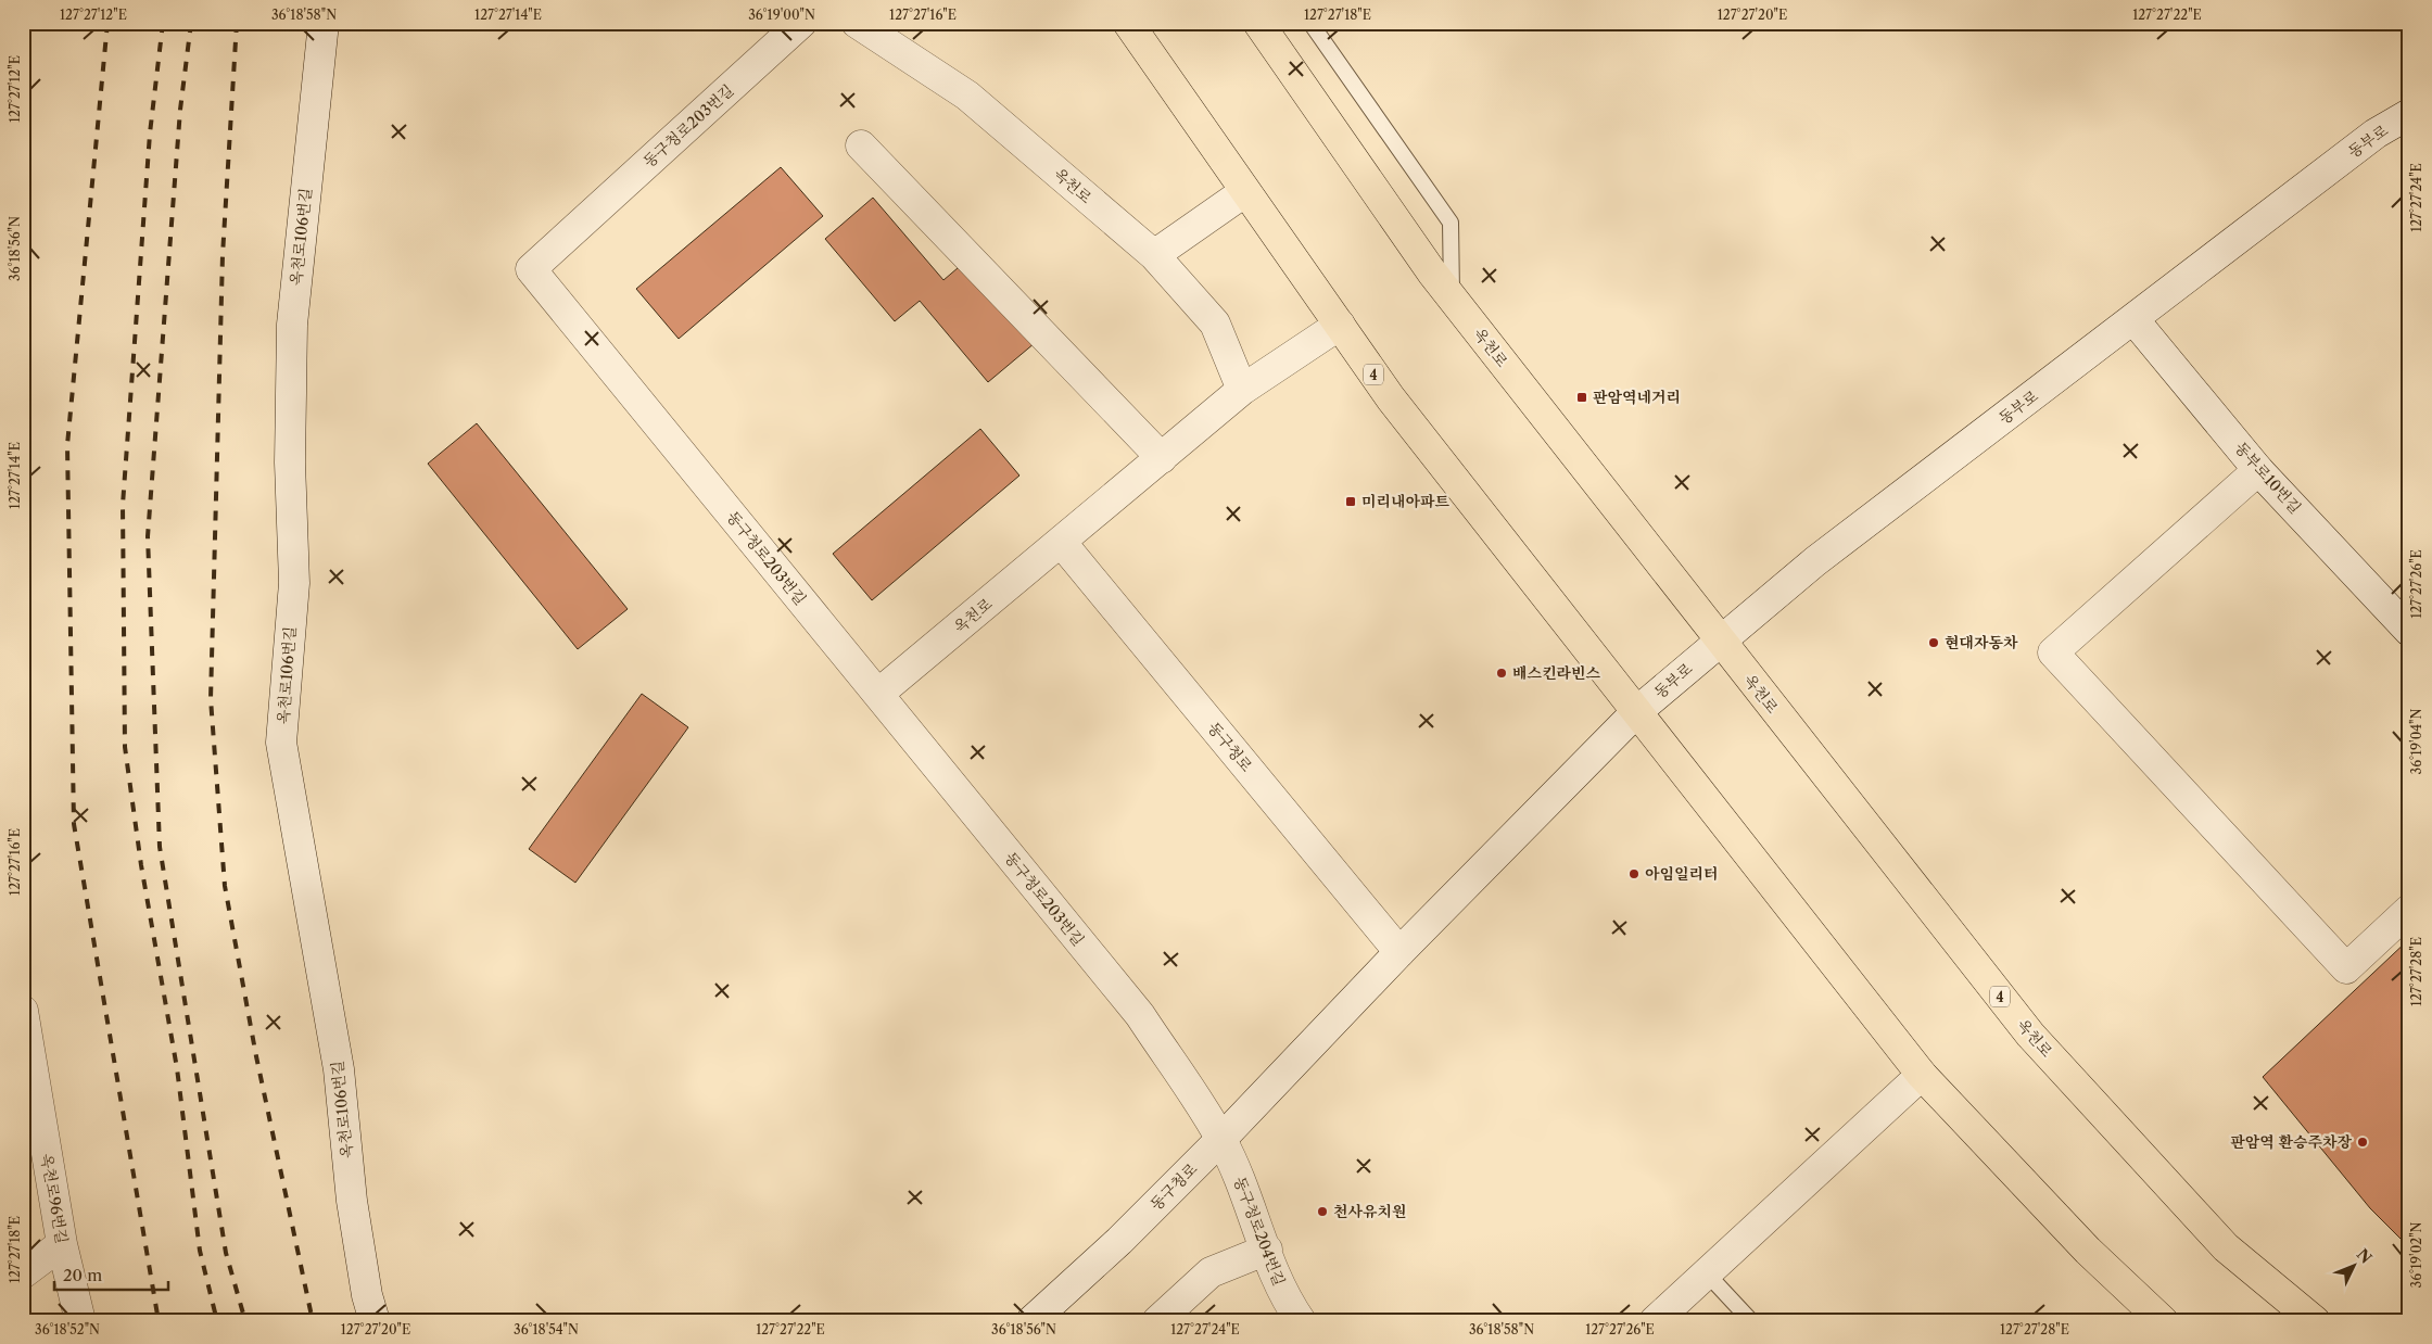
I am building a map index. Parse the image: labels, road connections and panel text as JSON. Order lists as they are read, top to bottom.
{
  "streets": {
    "main road": ["옥천로", "4"],
    "street": [
      "동구청로203번길",
      "동부로",
      "옥천로106번길",
      "동부로10번길",
      "동구청로",
      "옥천로96번길",
      "동구청로204번길"
    ]
  },
  "crossings": [
    ["동구청로203번길", "옥천로"],
    ["동구청로203번길", "동구청로"],
    ["동구청로203번길", "동구청로204번길"],
    ["동부로", "옥천로"],
    ["동부로", "4"],
    ["동부로", "동부로10번길"],
    ["동부로", "동구청로"],
    ["옥천로", "4"],
    ["옥천로", "동구청로"],
    ["4", "동구청로"],
    ["동구청로", "동구청로204번길"]
  ],
  "places": {
    "transit": ["판암역네거리", "미리내아파트"],
    "other": [
      "현대자동차",
      "배스킨라빈스",
      "아임일리터",
      "판암역 환승주차장",
      "천사유치원"
    ]
  },
  "scale_bar": "20 m",
  "north": "top right",
  "coordinates": [
    "127°27'12\"E",
    "36°18'58\"N",
    "127°27'14\"E",
    "36°19'00\"N",
    "127°27'16\"E",
    "127°27'18\"E",
    "127°27'20\"E",
    "127°27'22\"E",
    "127°27'24\"E",
    "36°18'56\"N",
    "127°27'26\"E",
    "36°19'04\"N",
    "127°27'28\"E",
    "36°19'02\"N",
    "36°18'52\"N",
    "36°18'54\"N"
  ]
}
